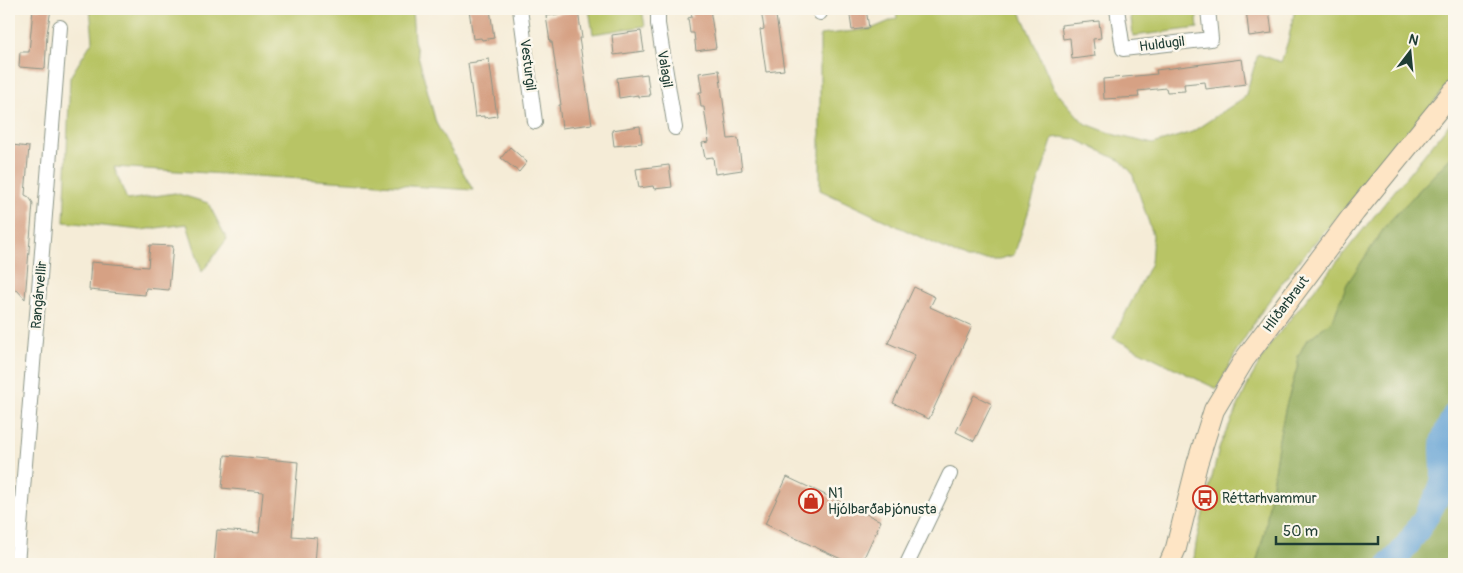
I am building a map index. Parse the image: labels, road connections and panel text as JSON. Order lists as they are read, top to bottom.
{
  "streets": {
    "main road": ["Hlíðarbraut"],
    "street": [
      "Huldugil",
      "Vesturgil",
      "Valagil",
      "Rangárvellir"
    ]
  },
  "places": {
    "bus stop": ["Réttarhvammur"],
    "shop": ["N1 Hjólbarðaþjónusta"]
  },
  "scale_bar": "50 m",
  "north": "top"
}
